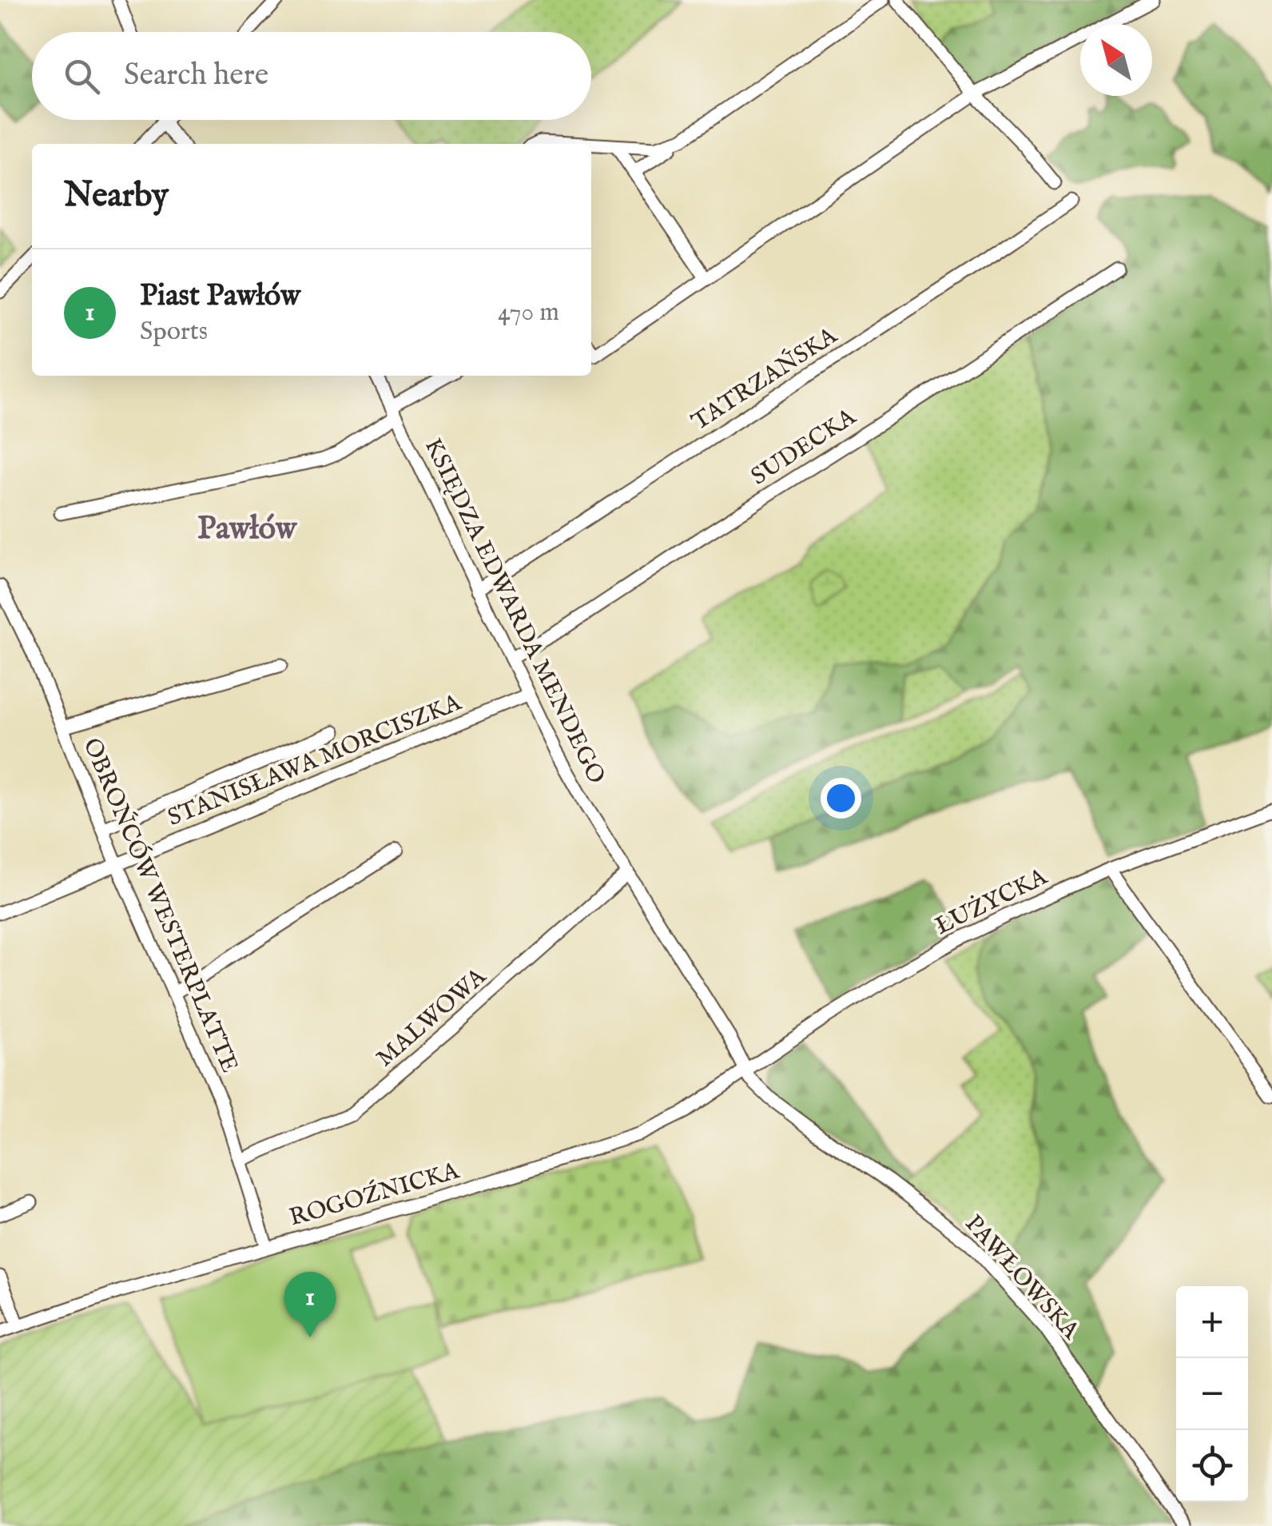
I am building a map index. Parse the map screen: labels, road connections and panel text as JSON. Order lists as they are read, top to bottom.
{
  "streets": {
    "street": [
      "TATRZAŃSKA",
      "SUDECKA",
      "KSIĘDZA EDWARDA MENDEGO",
      "STANISŁAWA MORCISZKA",
      "ŁUŻYCKA",
      "OBROŃCÓW WESTERPLATTE",
      "MALWOWA",
      "ROGOŹNICKA",
      "PAWŁOWSKA"
    ]
  },
  "crossings": [
    ["TATRZAŃSKA", "KSIĘDZA EDWARDA MENDEGO"],
    ["SUDECKA", "KSIĘDZA EDWARDA MENDEGO"],
    ["KSIĘDZA EDWARDA MENDEGO", "STANISŁAWA MORCISZKA"],
    ["KSIĘDZA EDWARDA MENDEGO", "ŁUŻYCKA"],
    ["KSIĘDZA EDWARDA MENDEGO", "MALWOWA"],
    ["KSIĘDZA EDWARDA MENDEGO", "ROGOŹNICKA"],
    ["KSIĘDZA EDWARDA MENDEGO", "PAWŁOWSKA"],
    ["STANISŁAWA MORCISZKA", "OBROŃCÓW WESTERPLATTE"],
    ["ŁUŻYCKA", "ROGOŹNICKA"],
    ["ŁUŻYCKA", "PAWŁOWSKA"],
    ["OBROŃCÓW WESTERPLATTE", "MALWOWA"],
    ["OBROŃCÓW WESTERPLATTE", "ROGOŹNICKA"],
    ["ROGOŹNICKA", "PAWŁOWSKA"]
  ],
  "districts": ["Pawłów"],
  "north": "top left",
  "page": {
    "search": "Search here",
    "heading": "Nearby",
    "list": [
      {
        "mark": "1",
        "name": "Piast Pawłów",
        "note": "Sports",
        "value": "470 m"
      }
    ],
    "pins": "1",
    "map_buttons": ["+", "−"]
  }
}
